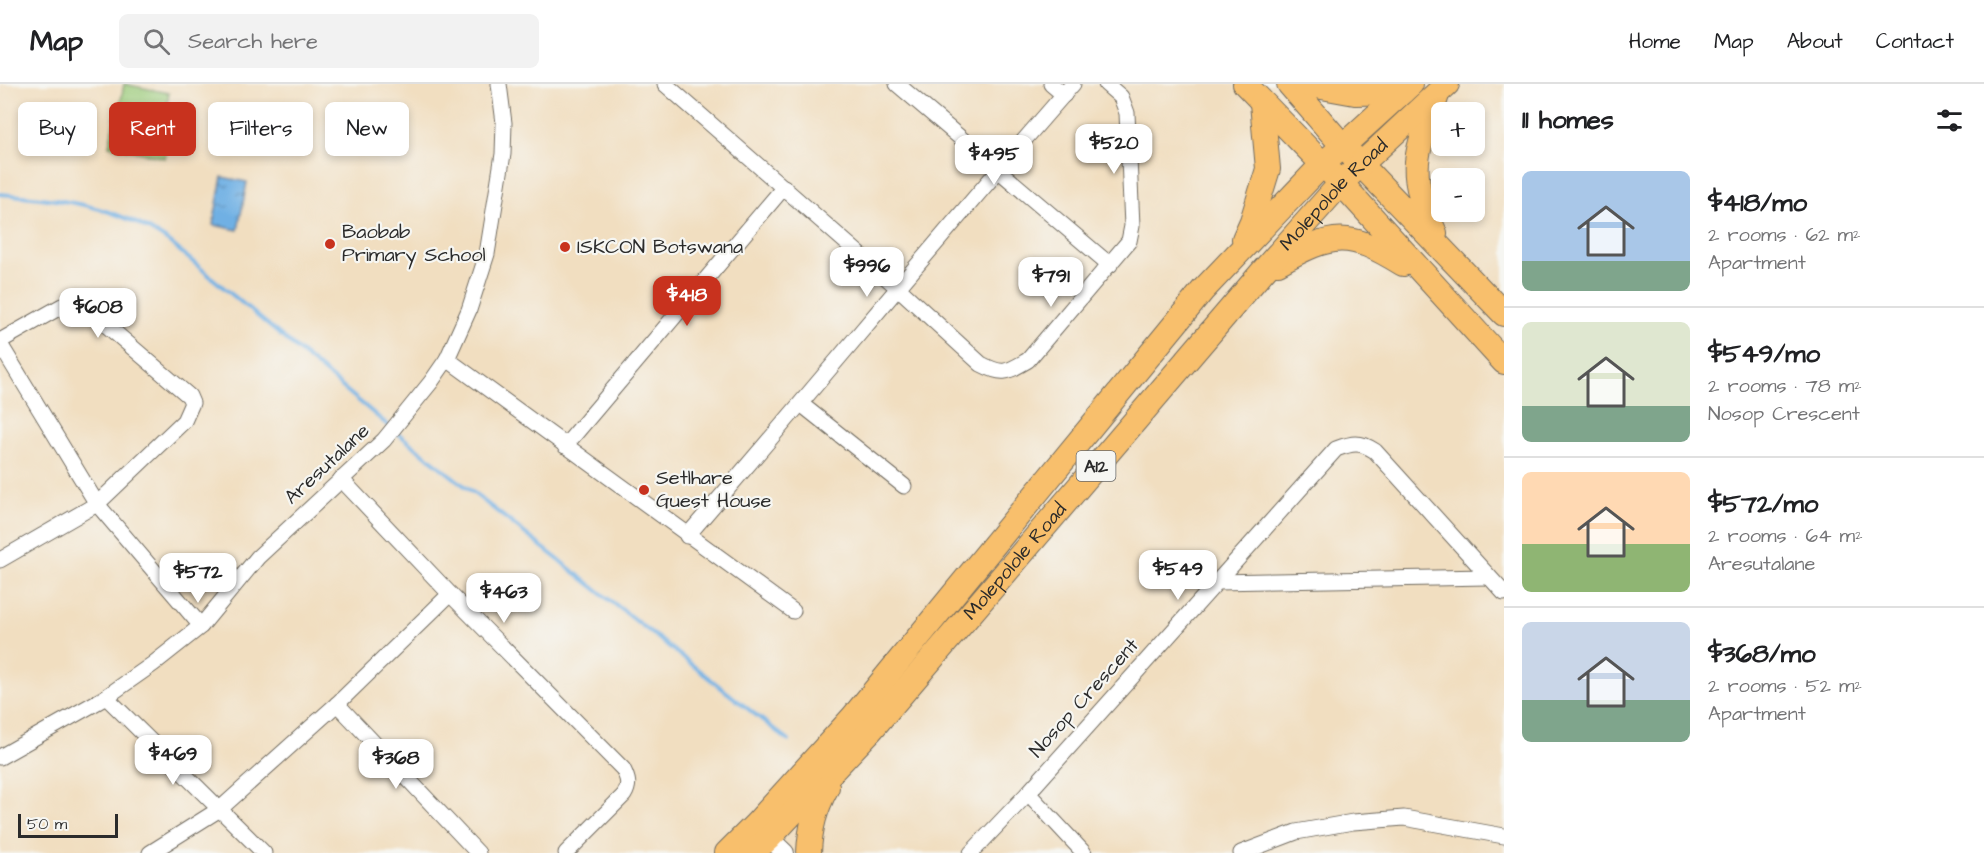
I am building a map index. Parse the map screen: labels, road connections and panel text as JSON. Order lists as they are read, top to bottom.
{
  "streets": {
    "main road": ["Molepolole Road", "A12"],
    "street": ["Aresutalane", "Nosop Crescent"]
  },
  "places": ["Baobab Primary School", "ISKCON Botswana", "Setlhare Guest House"],
  "scale_bar": "50 m",
  "page": {
    "header": "Map",
    "search": "Search here",
    "nav": [
      "Home",
      "Map",
      "About",
      "Contact"
    ],
    "heading": "11 homes",
    "map_buttons": ["+", "−"],
    "chip": [
      "Buy",
      "Rent",
      "Filters",
      "New"
    ],
    "price": [
      "$520",
      "$495",
      "$996",
      "$791",
      "$418",
      "$608",
      "$549",
      "$572",
      "$463",
      "$469",
      "$368"
    ],
    "list": [
      {
        "name": "$418/mo",
        "note": "2 rooms · 62 m² · Apartment"
      },
      {
        "name": "$549/mo",
        "note": "2 rooms · 78 m² · Nosop Crescent"
      },
      {
        "name": "$572/mo",
        "note": "2 rooms · 64 m² · Aresutalane"
      },
      {
        "name": "$368/mo",
        "note": "2 rooms · 52 m² · Apartment"
      }
    ],
    "scale": "50 m"
  }
}
